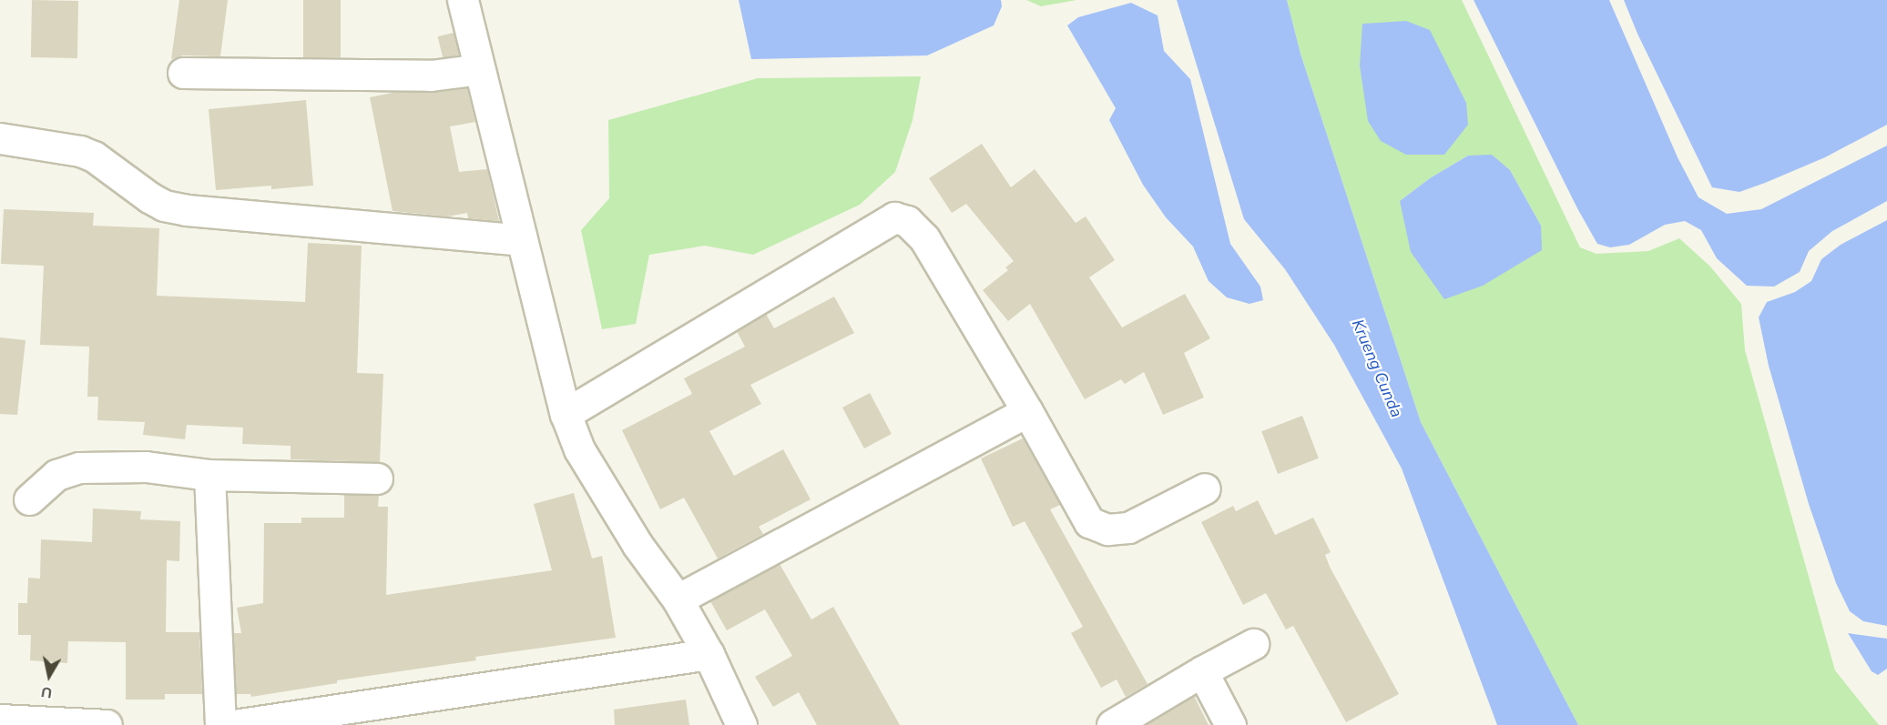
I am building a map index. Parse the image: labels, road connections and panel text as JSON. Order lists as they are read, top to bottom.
{
  "water": ["Krueng Cunda"],
  "north": "bottom"
}
